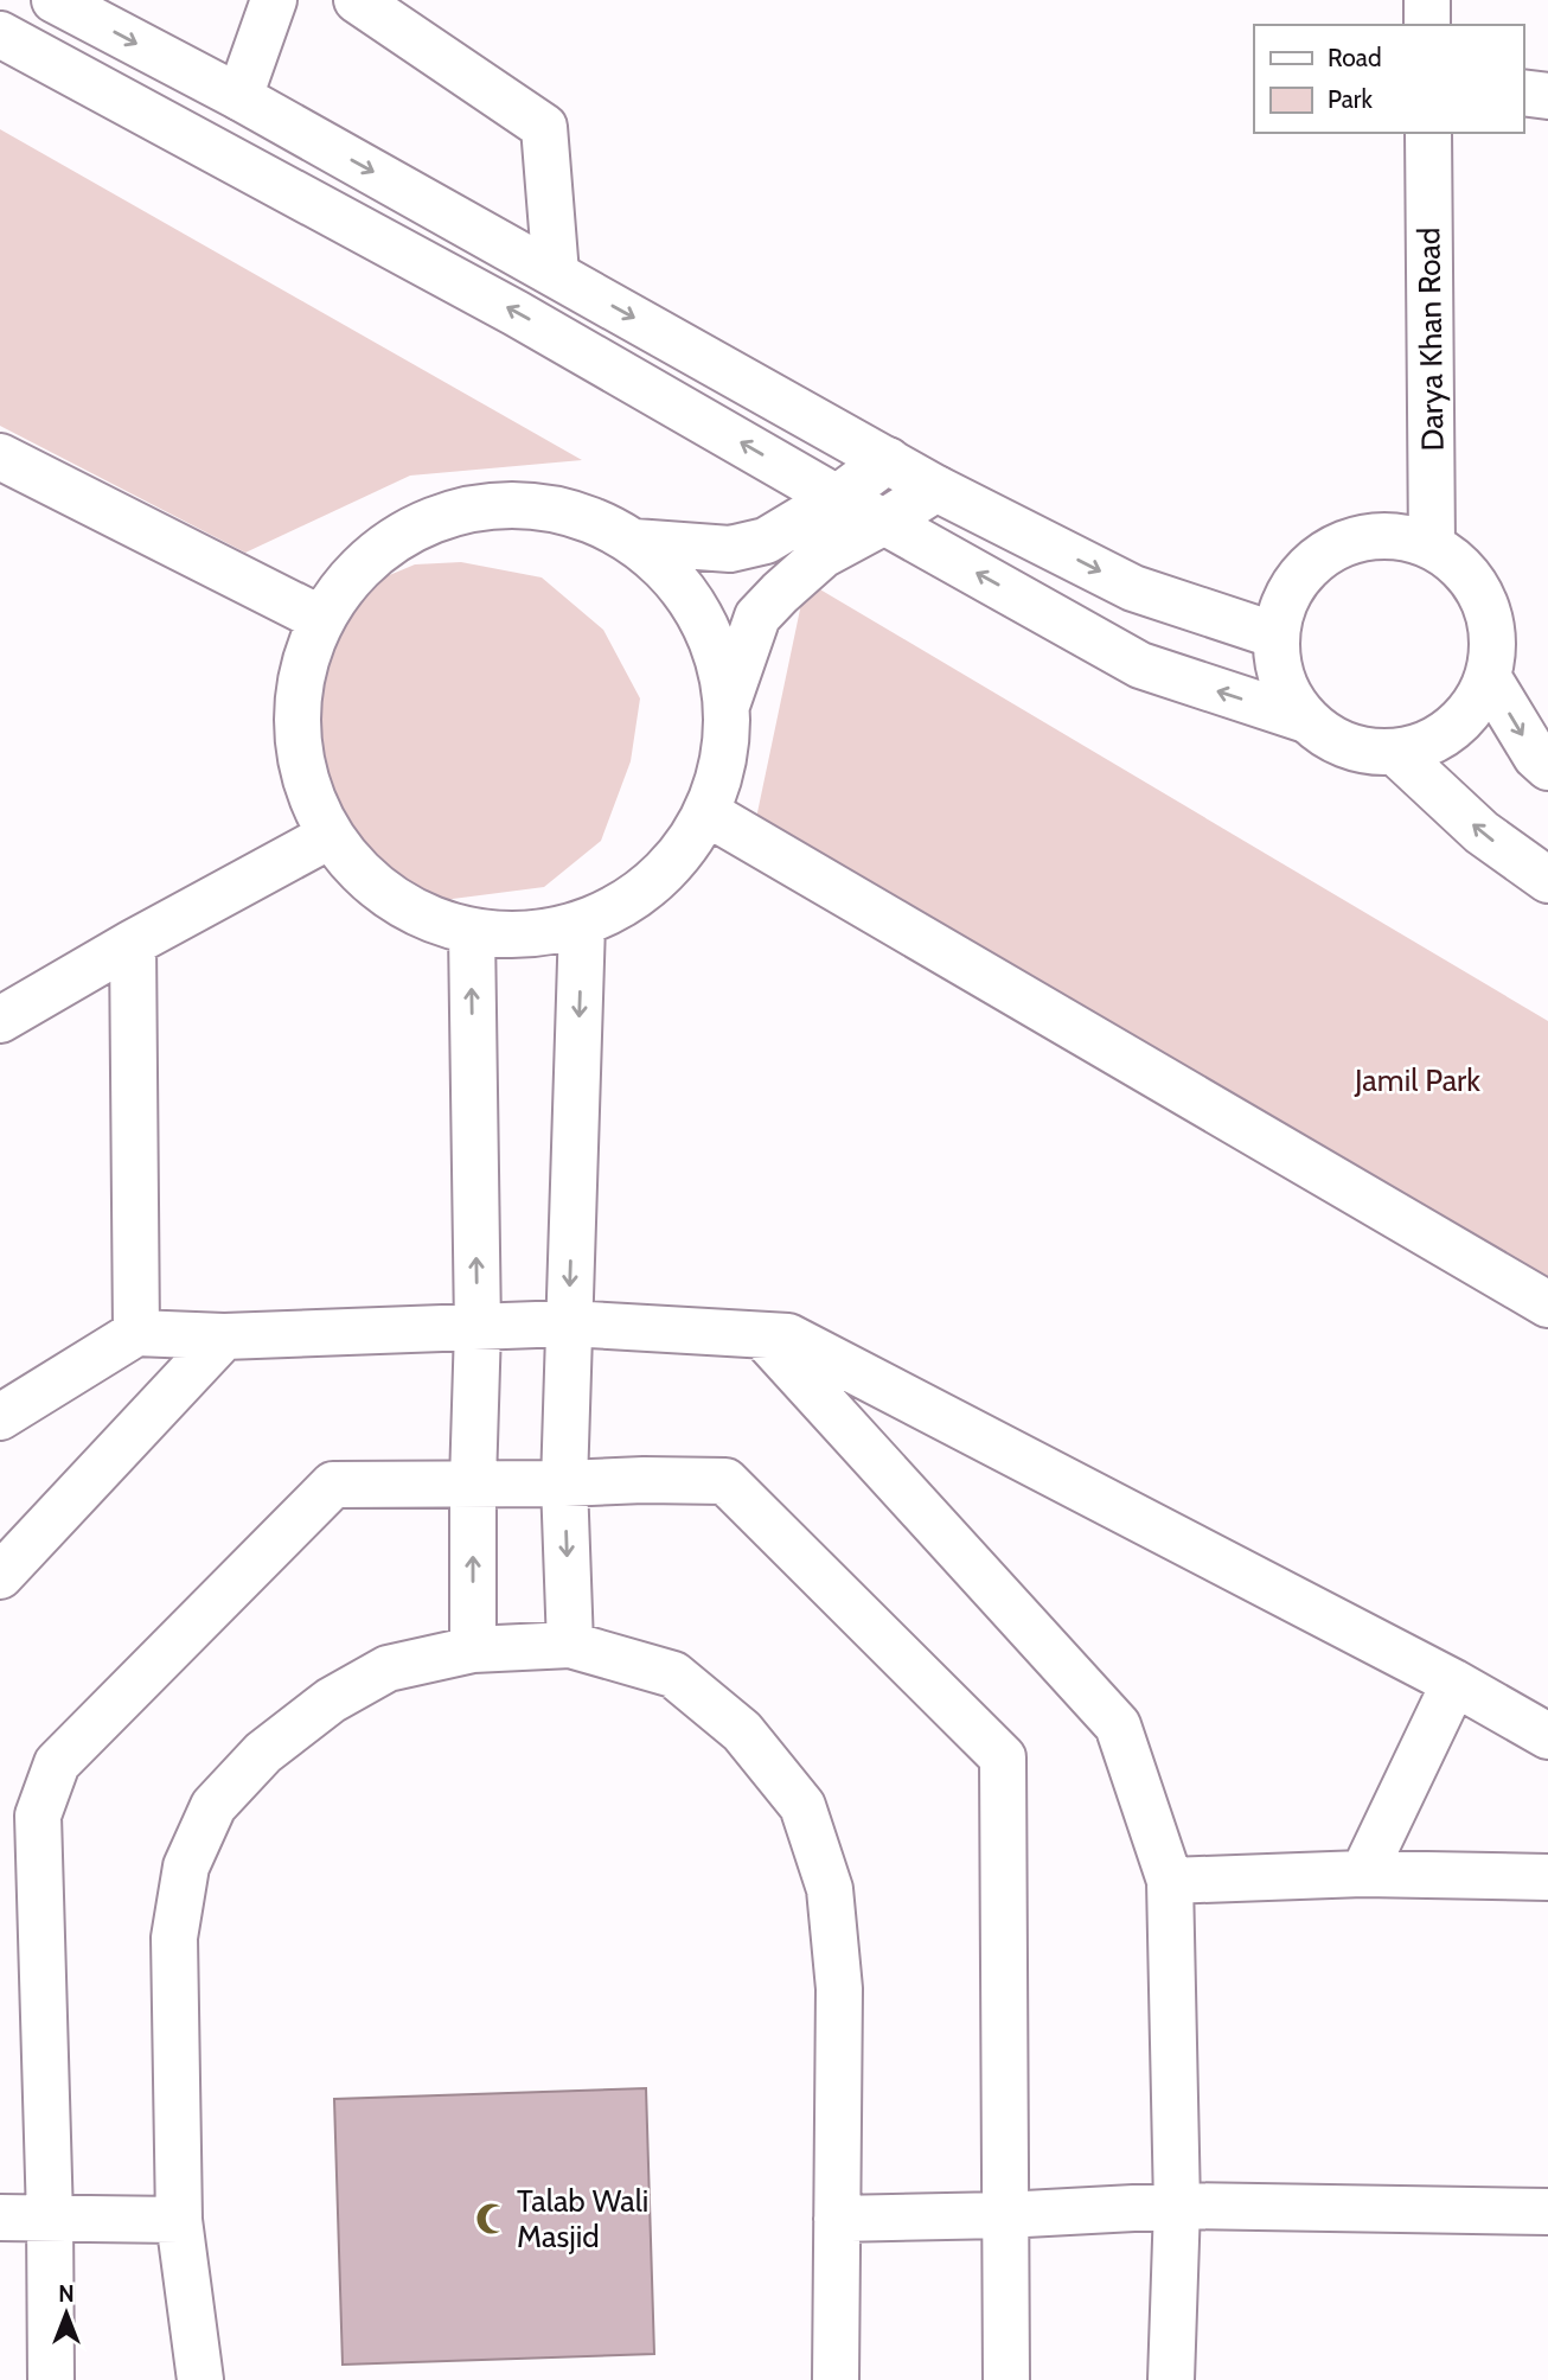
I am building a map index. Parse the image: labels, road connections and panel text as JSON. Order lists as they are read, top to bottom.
{
  "streets": {
    "main road": ["Darya Khan Road"]
  },
  "parks": ["Jamil Park"],
  "places": {
    "mosque": ["Talab Wali Masjid"]
  },
  "legend": ["Road", "Park"],
  "north": "top"
}
